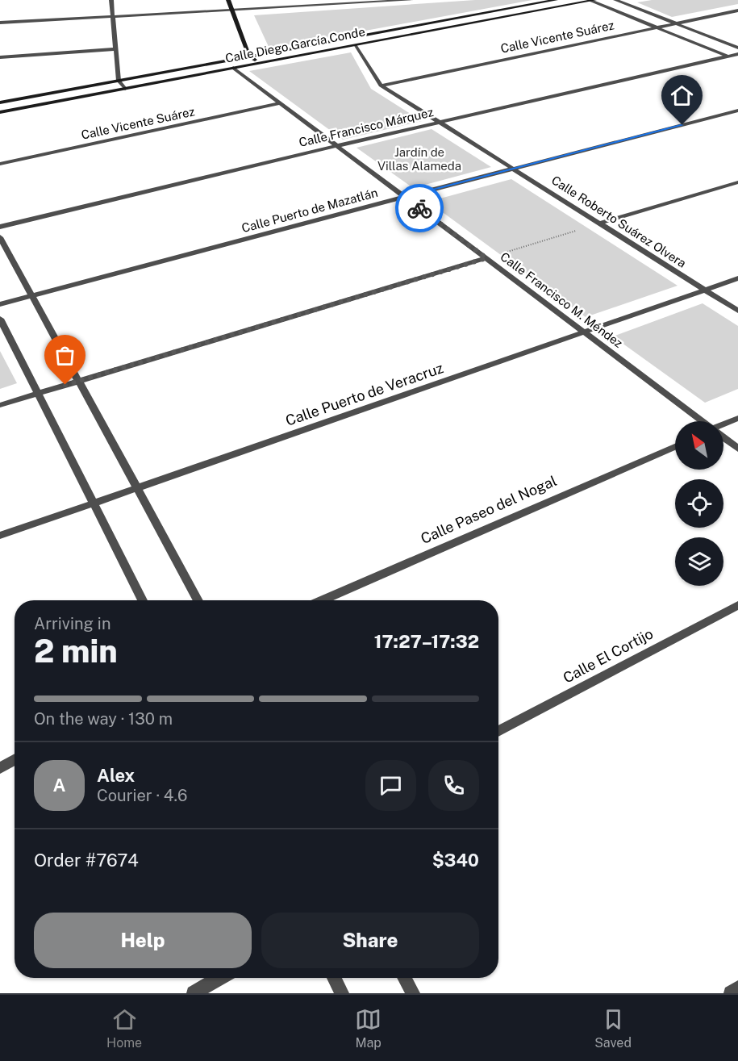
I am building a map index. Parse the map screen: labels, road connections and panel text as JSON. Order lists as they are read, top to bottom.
{
  "streets": {
    "street": [
      "Calle Vicente Suárez",
      "Calle Diego García Conde",
      "Calle Francisco Márquez",
      "Calle Puerto de Mazatlán",
      "Calle Roberto Suárez Olvera",
      "Calle Francisco M. Méndez",
      "Calle Puerto de Veracruz",
      "Calle Paseo del Nogal",
      "Calle El Cortijo"
    ]
  },
  "crossings": [
    ["Calle Vicente Suárez", "Calle Roberto Suárez Olvera"],
    ["Calle Vicente Suárez", "Calle Francisco M. Méndez"],
    ["Calle Diego García Conde", "Calle Roberto Suárez Olvera"],
    ["Calle Diego García Conde", "Calle Francisco M. Méndez"],
    ["Calle Francisco Márquez", "Calle Roberto Suárez Olvera"],
    ["Calle Francisco Márquez", "Calle Francisco M. Méndez"],
    ["Calle Puerto de Mazatlán", "Calle Roberto Suárez Olvera"],
    ["Calle Puerto de Mazatlán", "Calle Francisco M. Méndez"],
    ["Calle Roberto Suárez Olvera", "Calle Puerto de Veracruz"],
    ["Calle Francisco M. Méndez", "Calle Puerto de Veracruz"]
  ],
  "parks": ["Jardín de Villas Alameda"],
  "north": "top left",
  "page": {
    "heading": ["2 min", "Arriving in", "17:27–17:32"],
    "panel": [
      "Alex",
      "Courier · 4.6",
      "Order #7674",
      "$340"
    ],
    "bar": "On the way · 130 m",
    "round": "A",
    "buttons": ["Help", "Share"],
    "tabs": ["Home", "Map", "Saved"]
  }
}
